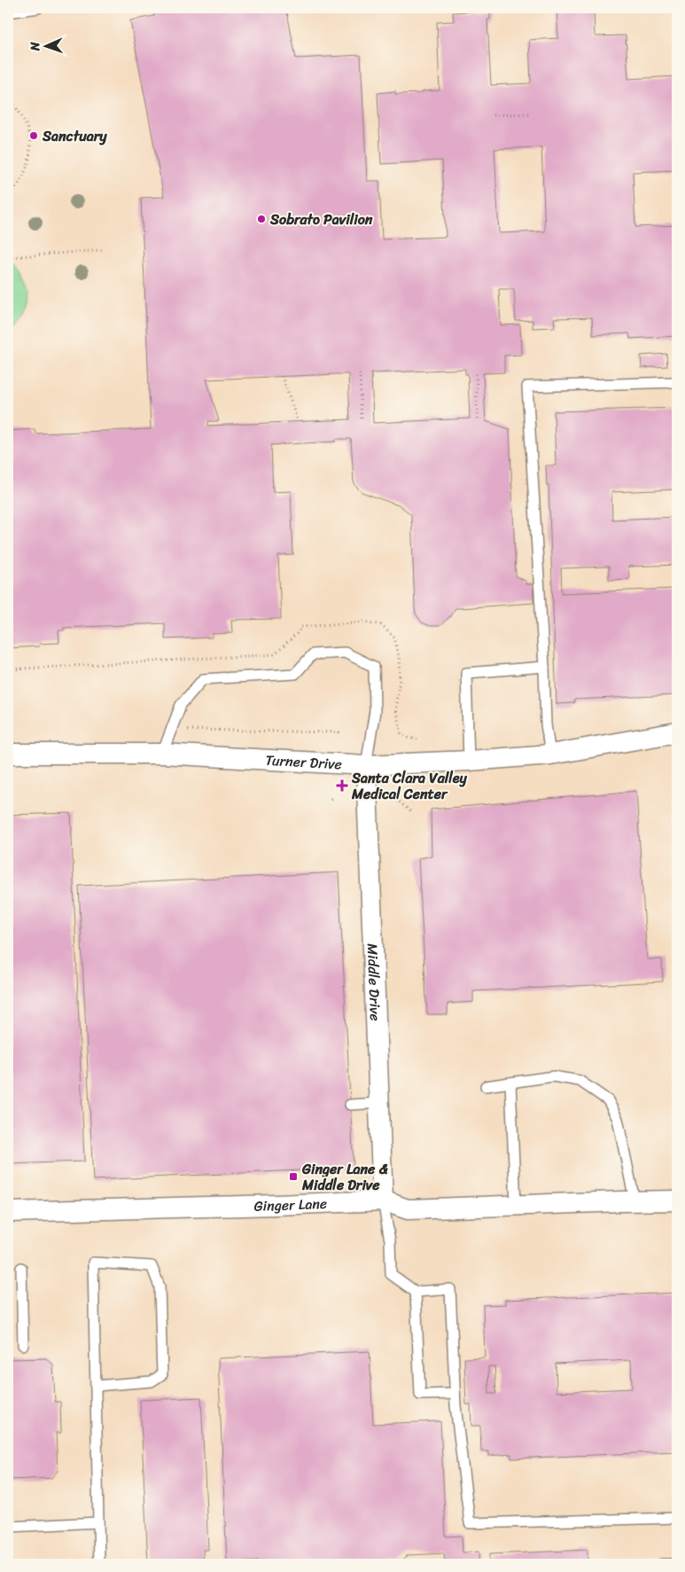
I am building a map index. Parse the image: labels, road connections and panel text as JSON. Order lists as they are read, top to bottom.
{
  "streets": {
    "street": ["Turner Drive", "Middle Drive", "Ginger Lane"]
  },
  "crossings": [
    ["Turner Drive", "Middle Drive"],
    ["Middle Drive", "Ginger Lane"]
  ],
  "places": {
    "other": ["Sanctuary", "Sobrato Pavilion"],
    "health": ["Santa Clara Valley Medical Center"],
    "transit": ["Ginger Lane & Middle Drive"]
  },
  "north": "left"
}
